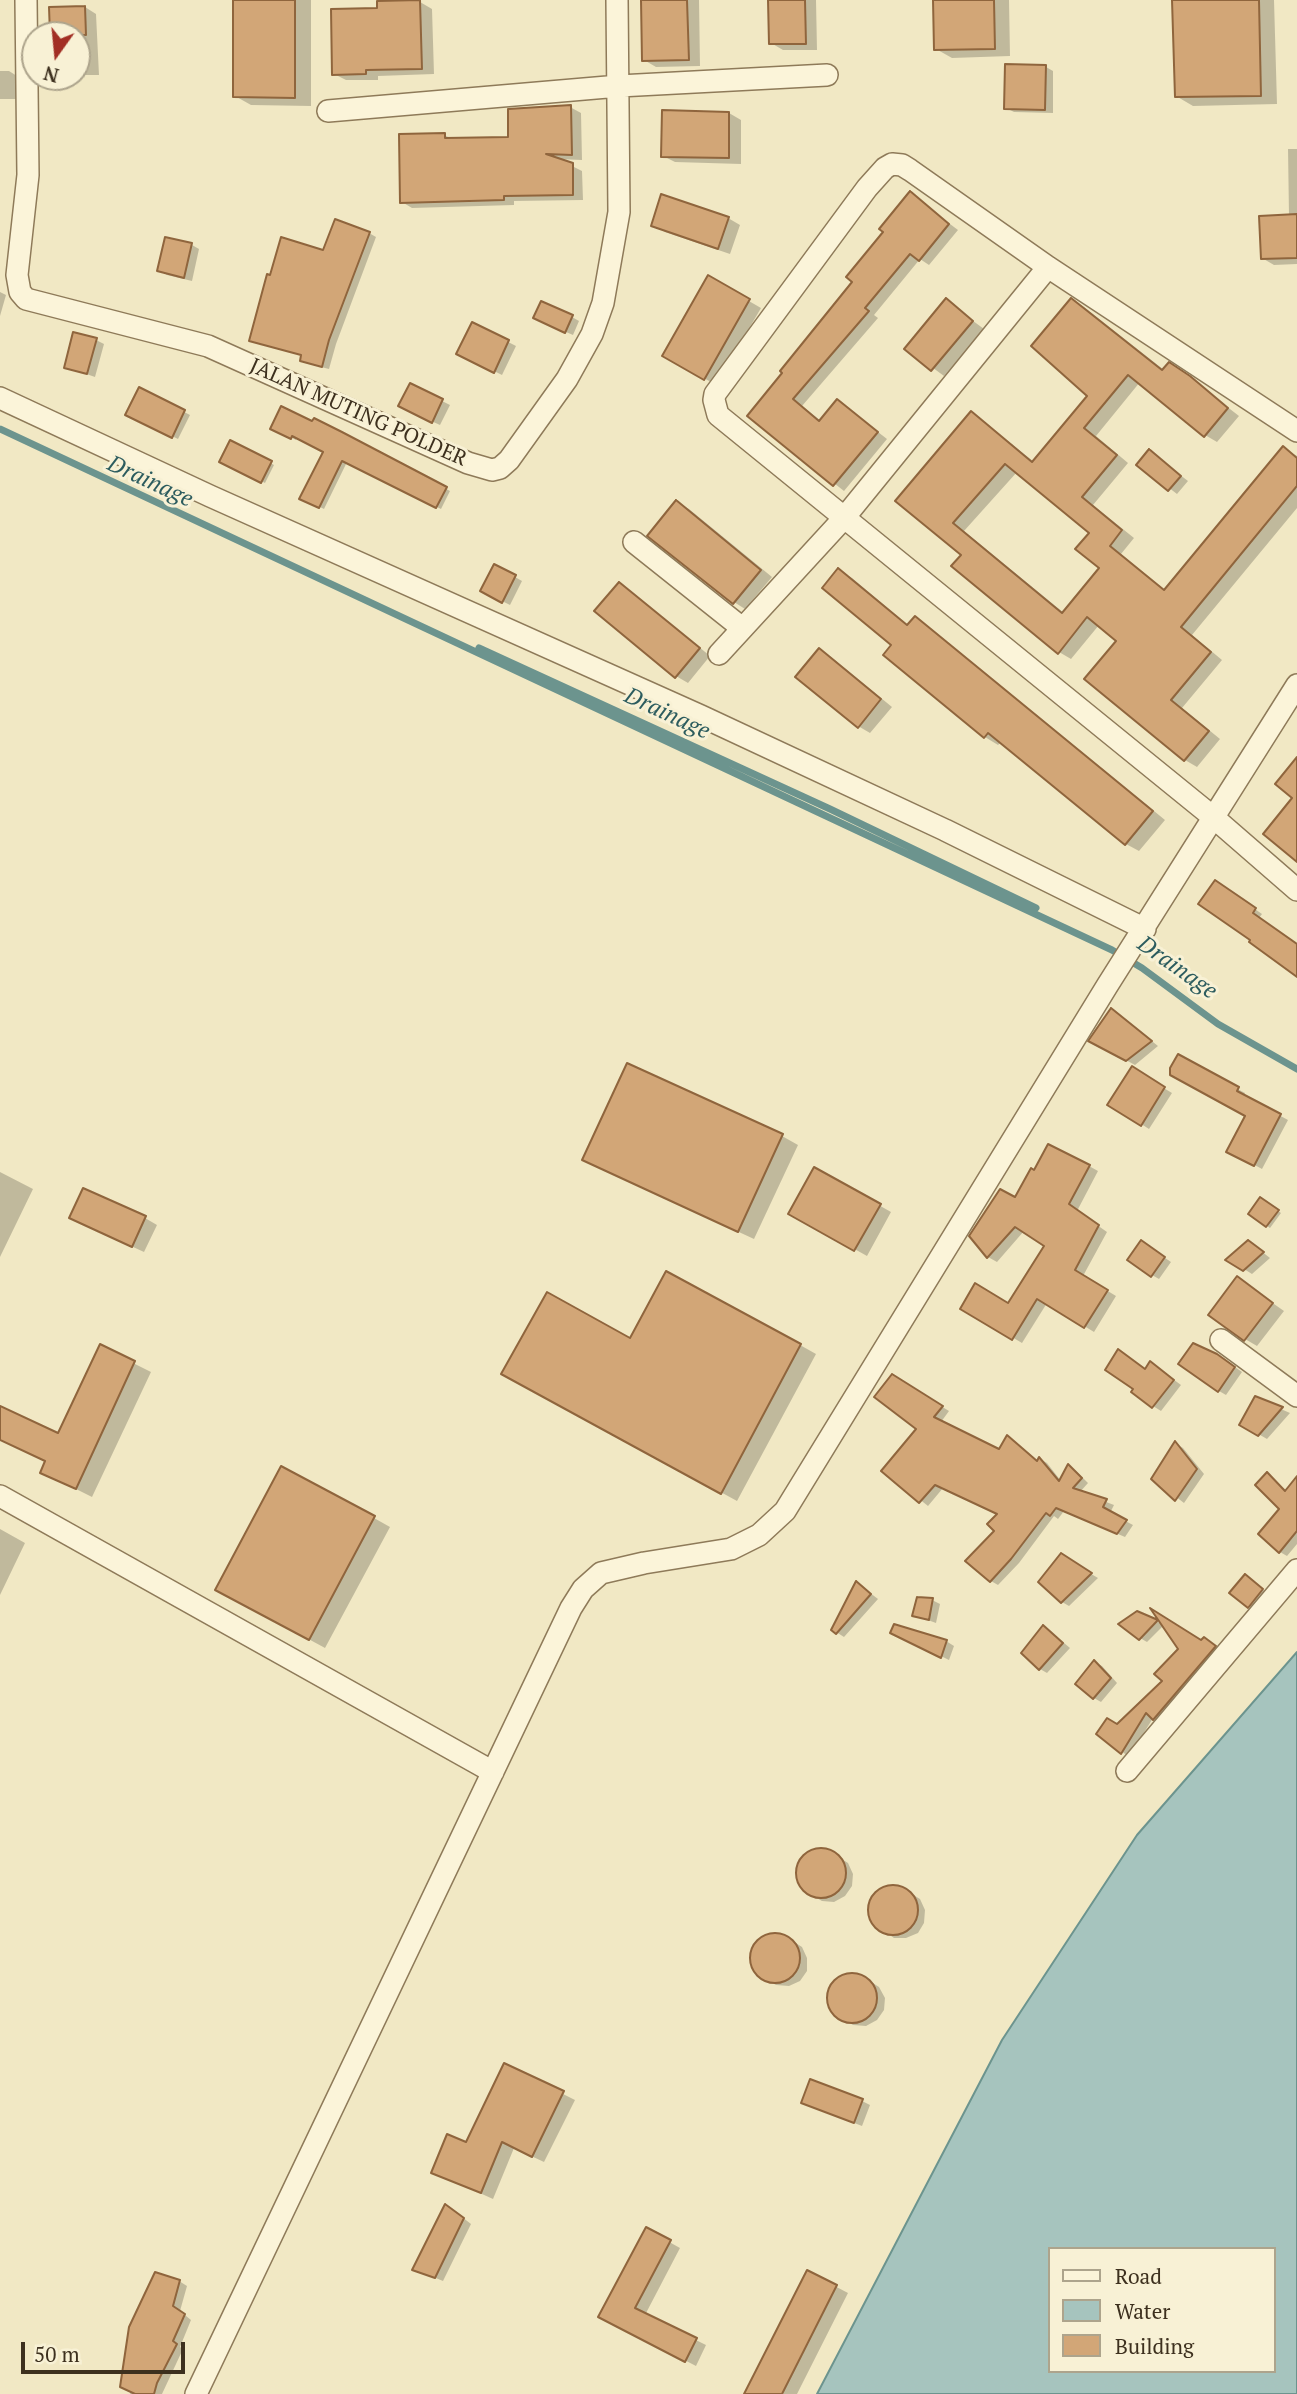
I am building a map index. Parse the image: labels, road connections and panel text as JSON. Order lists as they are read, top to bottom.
{
  "streets": {
    "street": ["JALAN MUTING POLDER"]
  },
  "water": ["Drainage"],
  "legend": ["Road", "Water", "Building"],
  "scale_bar": "50 m",
  "north": "bottom"
}
